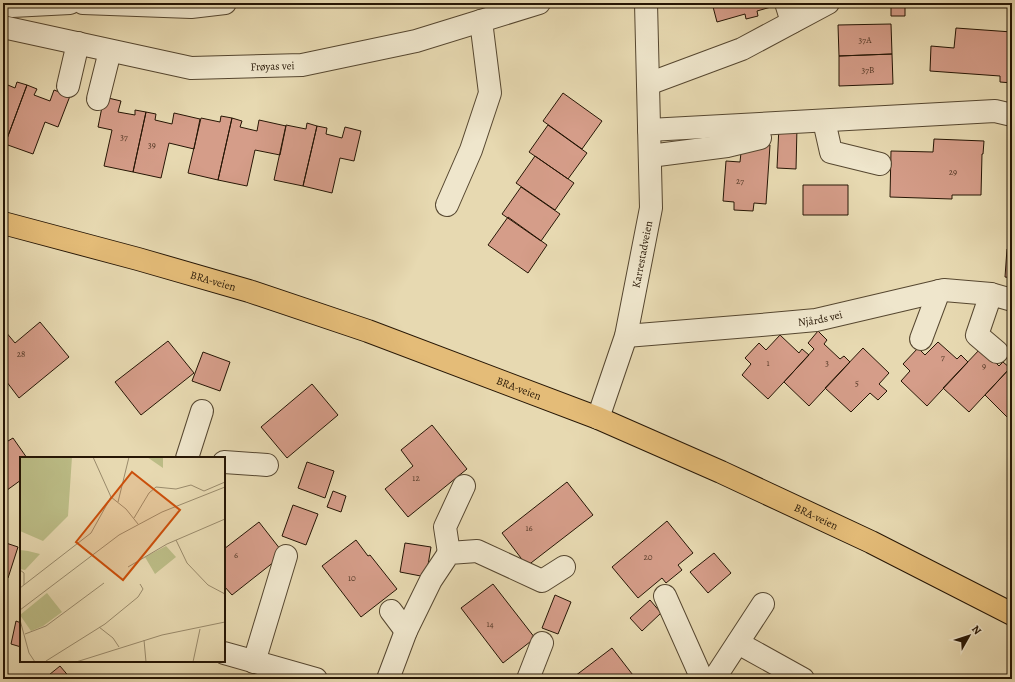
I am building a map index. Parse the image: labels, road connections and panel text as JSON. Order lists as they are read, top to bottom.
{
  "streets": {
    "main road": ["BRA-veien"],
    "street": ["Frøyas vei", "Karrestadveien", "Njårds vei"]
  },
  "crossings": [
    ["Karrestadveien", "BRA-veien"],
    ["Karrestadveien", "Njårds vei"]
  ],
  "house_numbers": [
    "37A",
    "37B",
    "37",
    "39",
    "29",
    "27",
    "28",
    "7",
    "1",
    "3",
    "9",
    "5",
    "12",
    "16",
    "6",
    "20",
    "10",
    "14"
  ],
  "north": "top right"
}
